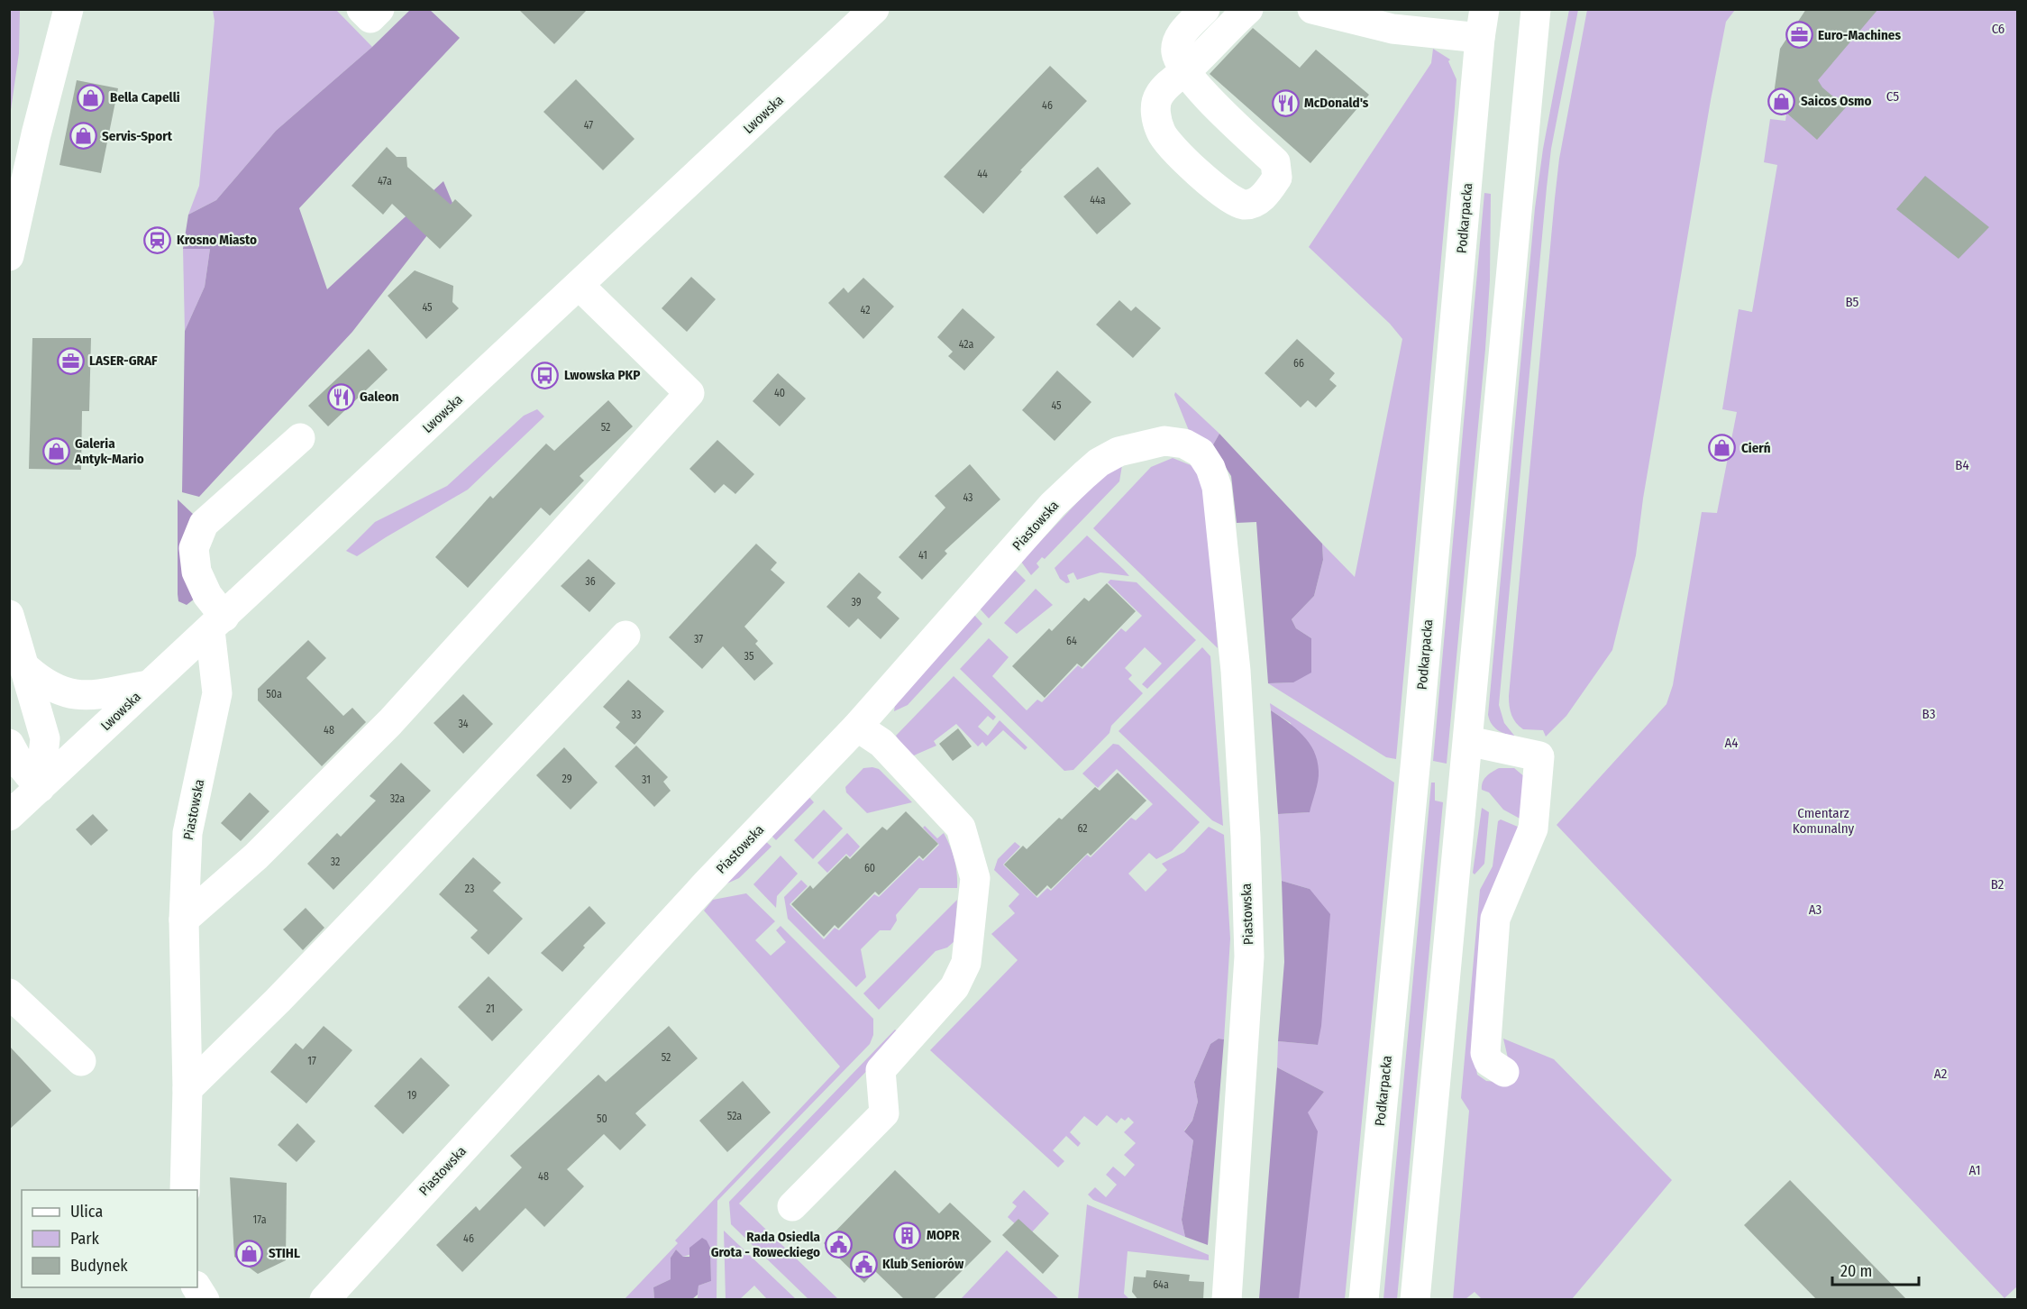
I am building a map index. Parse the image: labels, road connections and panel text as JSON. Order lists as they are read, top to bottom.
{
  "streets": {
    "main road": ["Lwowska", "Podkarpacka", "Piastowska"]
  },
  "crossings": [
    ["Lwowska", "Piastowska"]
  ],
  "parks": [
    "C6",
    "C5",
    "B5",
    "B4",
    "B3",
    "A4",
    "Cmentarz Komunalny",
    "B2",
    "A3",
    "A2",
    "A1"
  ],
  "places": {
    "office": ["Euro-Machines", "LASER-GRAF"],
    "shop": [
      "Bella Capelli",
      "Saicos Osmo",
      "Servis-Sport",
      "Cierń",
      "Galeria Antyk-Mario",
      "STIHL"
    ],
    "restaurant": ["McDonald's", "Galeon"],
    "station": ["Krosno Miasto"],
    "bus stop": ["Lwowska PKP"],
    "building": ["MOPR"],
    "public building": ["Rada Osiedla Grota - Roweckiego", "Klub Seniorów"]
  },
  "house_numbers": [
    "46",
    "47",
    "44",
    "47a",
    "44a",
    "45",
    "42",
    "42a",
    "66",
    "40",
    "45",
    "52",
    "43",
    "41",
    "36",
    "39",
    "37",
    "64",
    "35",
    "50a",
    "33",
    "34",
    "48",
    "29",
    "31",
    "32a",
    "62",
    "32",
    "60",
    "23",
    "21",
    "52",
    "17",
    "19",
    "52a",
    "50",
    "48",
    "17a",
    "46",
    "64a"
  ],
  "legend": ["Ulica", "Park", "Budynek"],
  "scale_bar": "20 m"
}
